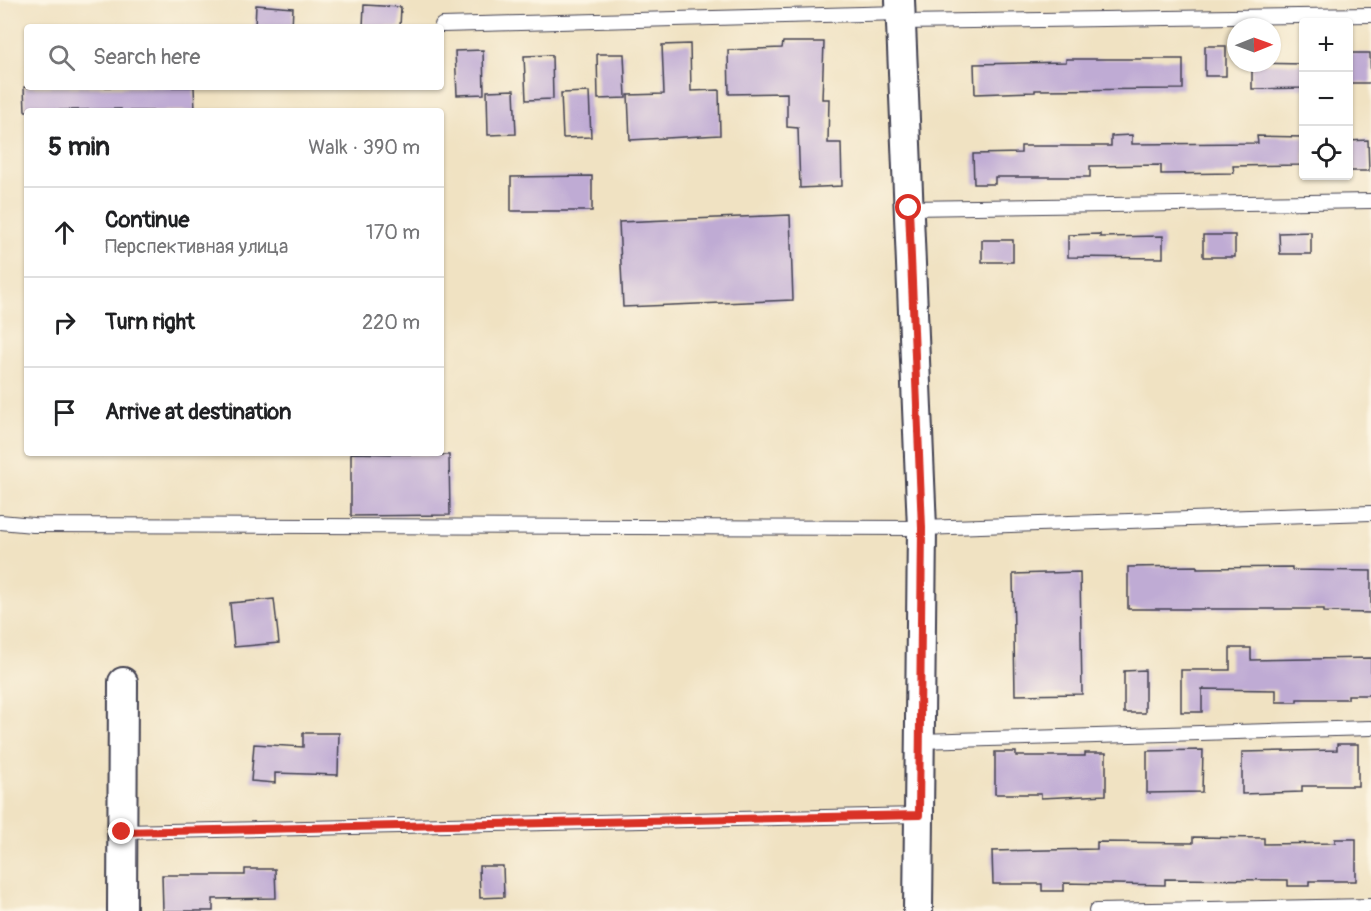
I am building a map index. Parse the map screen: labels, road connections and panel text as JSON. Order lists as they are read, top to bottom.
{
  "north": "right",
  "page": {
    "map_buttons": ["+", "−"],
    "search": "Search here",
    "heading": ["5 min", "Walk · 390 m"],
    "list": [
      ["Continue", "Перспективная улица", "170 m"],
      ["Turn right", "220 m"],
      "Arrive at destination"
    ]
  }
}
